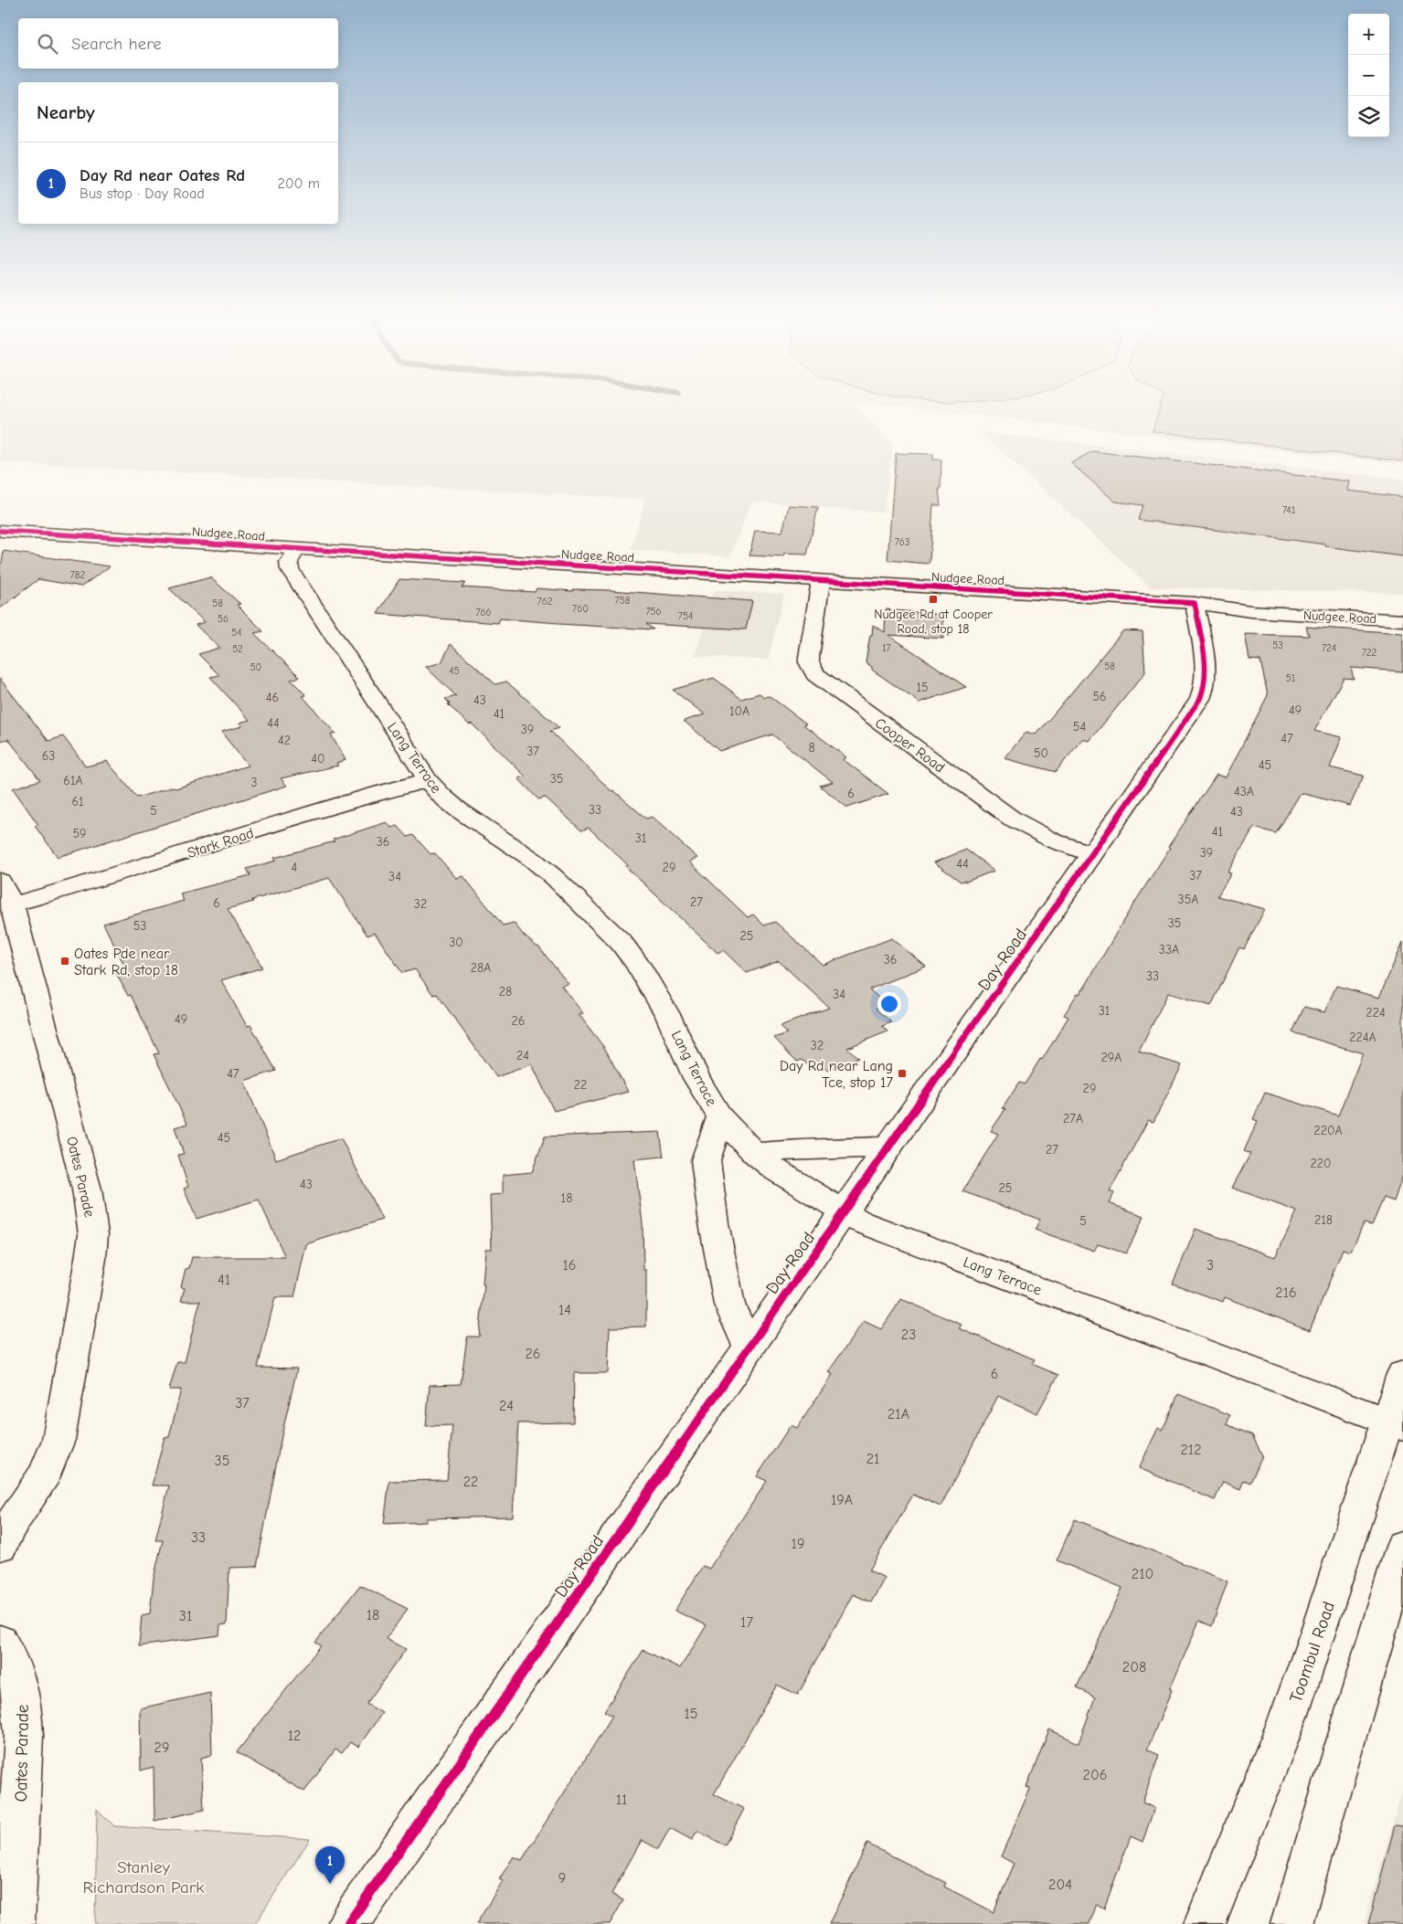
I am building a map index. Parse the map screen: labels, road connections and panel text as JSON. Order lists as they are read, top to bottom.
{
  "streets": {
    "street": [
      "Nudgee Road",
      "Cooper Road",
      "Lang Terrace",
      "Stark Road",
      "Day Road",
      "Oates Parade",
      "Toombul Road"
    ]
  },
  "crossings": [
    ["Nudgee Road", "Cooper Road"],
    ["Nudgee Road", "Lang Terrace"],
    ["Nudgee Road", "Day Road"],
    ["Cooper Road", "Day Road"],
    ["Lang Terrace", "Stark Road"],
    ["Lang Terrace", "Day Road"],
    ["Lang Terrace", "Toombul Road"],
    ["Stark Road", "Oates Parade"]
  ],
  "parks": ["Stanley Richardson Park"],
  "places": {
    "transit": ["Nudgee Rd at Cooper Road, stop 18", "Oates Pde near Stark Rd, stop 18", "Day Rd near Lang Tce, stop 17"]
  },
  "house_numbers": [
    "741",
    "763",
    "782",
    "758",
    "762",
    "58",
    "760",
    "756",
    "766",
    "754",
    "56",
    "54",
    "53",
    "17",
    "724",
    "52",
    "722",
    "58",
    "50",
    "45",
    "51",
    "15",
    "56",
    "46",
    "43",
    "49",
    "10A",
    "41",
    "44",
    "54",
    "39",
    "47",
    "42",
    "8",
    "37",
    "50",
    "63",
    "40",
    "45",
    "35",
    "61A",
    "3",
    "43A",
    "6",
    "61",
    "33",
    "5",
    "43",
    "41",
    "59",
    "31",
    "36",
    "39",
    "44",
    "4",
    "29",
    "37",
    "34",
    "35A",
    "27",
    "6",
    "32",
    "35",
    "53",
    "25",
    "30",
    "33A",
    "36",
    "28A",
    "33",
    "28",
    "34",
    "31",
    "224",
    "49",
    "26",
    "224A",
    "32",
    "24",
    "29A",
    "47",
    "22",
    "29",
    "27A",
    "220A",
    "45",
    "27",
    "220",
    "43",
    "25",
    "18",
    "218",
    "5",
    "16",
    "3",
    "41",
    "216",
    "14",
    "23",
    "26",
    "6",
    "37",
    "24",
    "21A",
    "212",
    "21",
    "35",
    "22",
    "19A",
    "33",
    "19",
    "210",
    "18",
    "31",
    "17",
    "208",
    "15",
    "12",
    "29",
    "206",
    "11",
    "9",
    "204"
  ],
  "page": {
    "map_buttons": ["+", "−"],
    "search": "Search here",
    "heading": "Nearby",
    "list": [
      {
        "mark": "1",
        "name": "Day Rd near Oates Rd",
        "note": "Bus stop · Day Road",
        "value": "200 m"
      }
    ],
    "pins": "1"
  }
}
